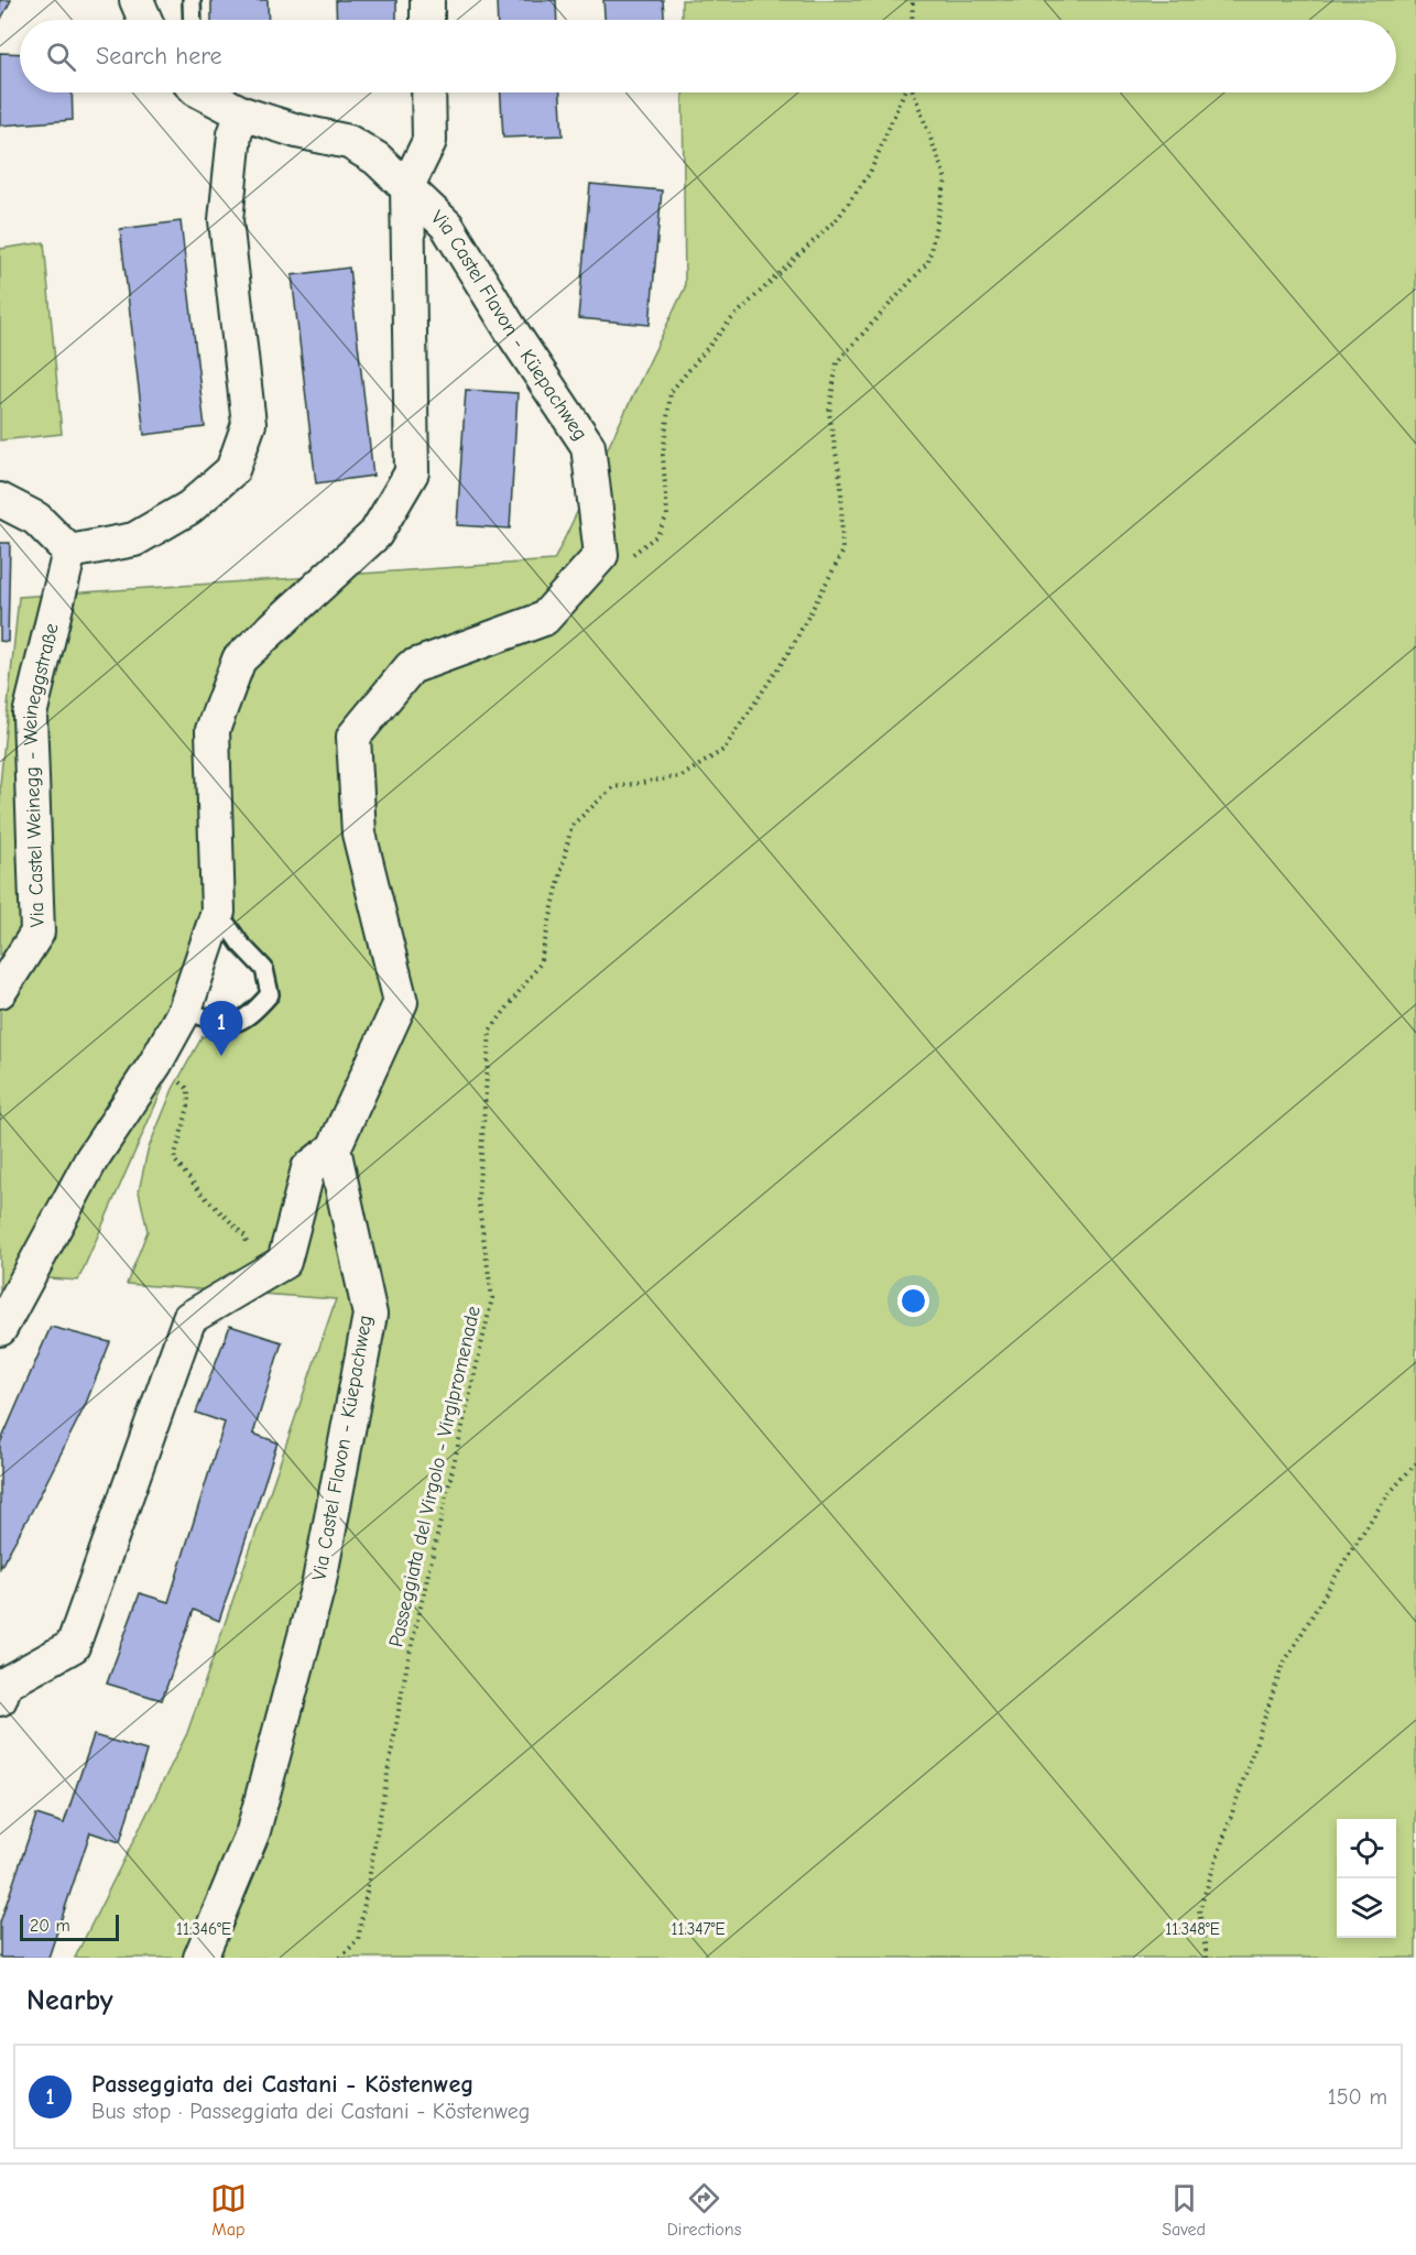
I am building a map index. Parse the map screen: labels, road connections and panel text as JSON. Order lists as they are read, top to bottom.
{
  "streets": {
    "street": ["Via Castel Flavon - Küepachweg", "Via Castel Weinegg - Weineggstraße"],
    "path": ["Passeggiata del Virgolo - Virglpromenade"]
  },
  "scale_bar": "20 m",
  "page": {
    "search": "Search here",
    "pins": "1",
    "scale": "20 m",
    "heading": "Nearby",
    "list": [
      {
        "mark": "1",
        "name": "Passeggiata dei Castani - Köstenweg",
        "note": "Bus stop · Passeggiata dei Castani - Köstenweg",
        "value": "150 m"
      }
    ],
    "nav": ["Map", "Directions", "Saved"]
  },
  "coordinates": ["11.346°E", "11.347°E", "11.348°E"]
}
